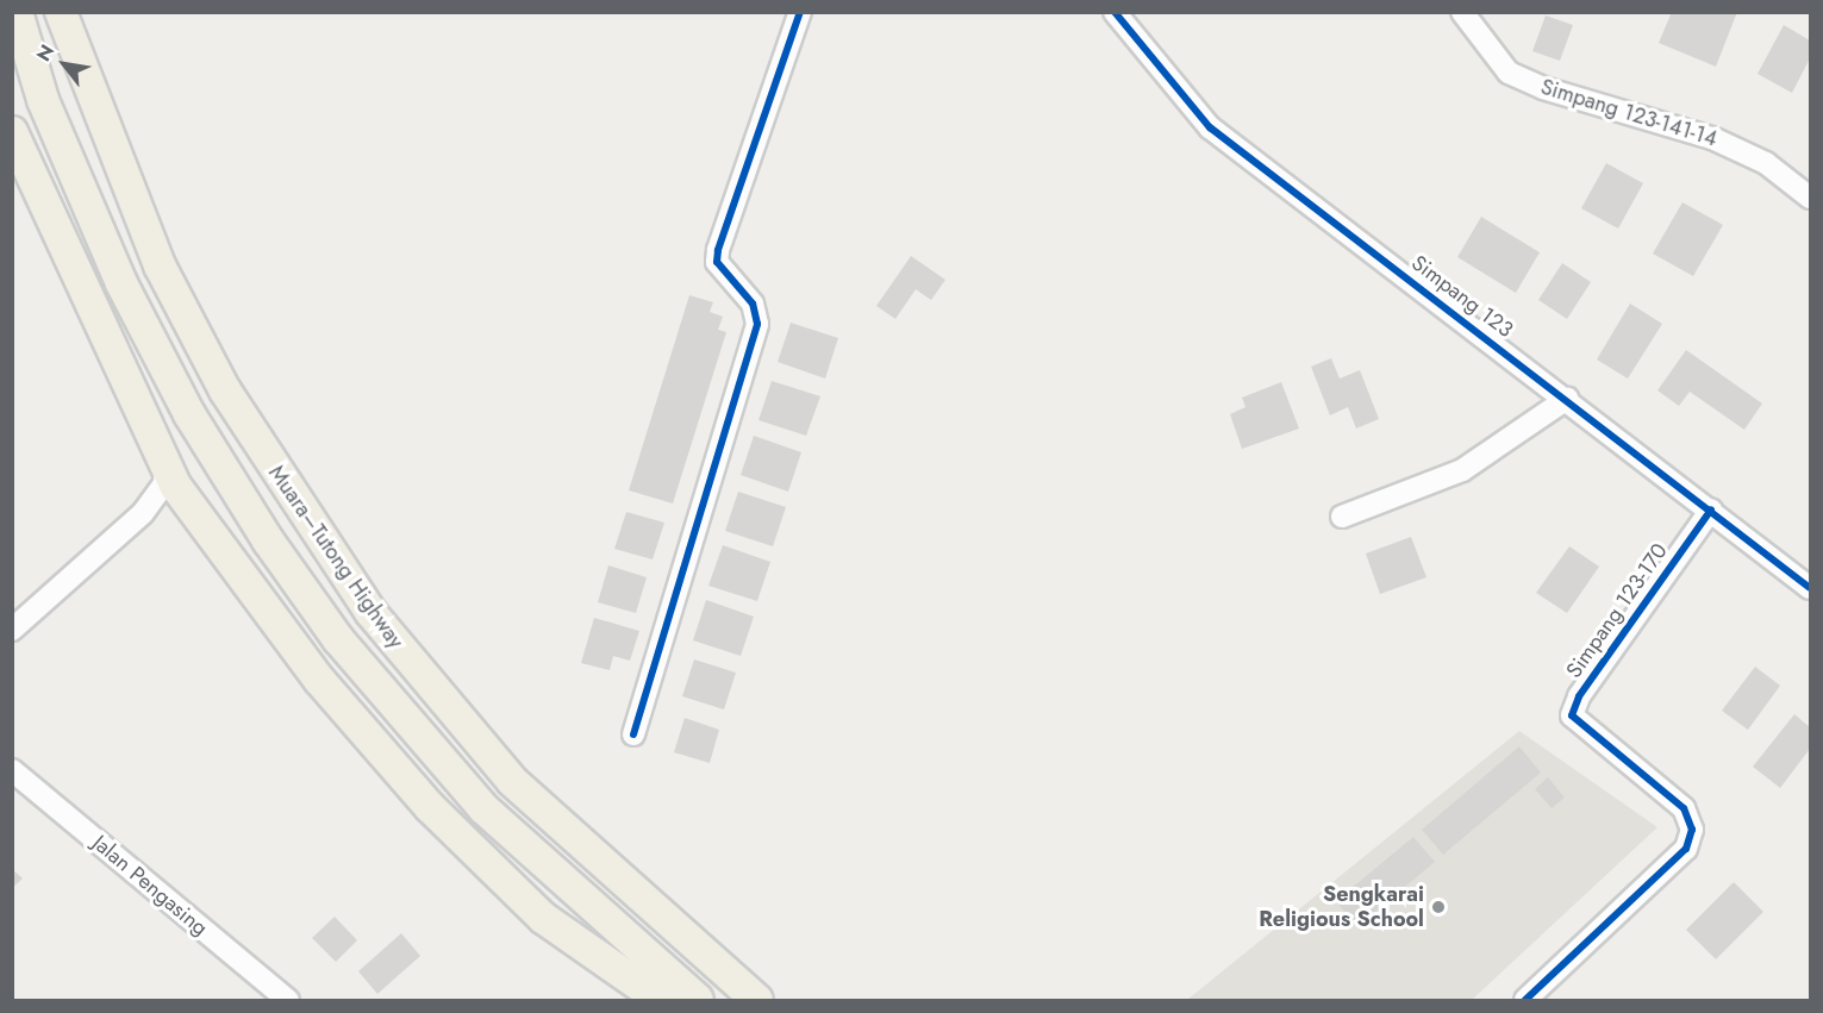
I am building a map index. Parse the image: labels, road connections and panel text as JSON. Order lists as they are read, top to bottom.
{
  "streets": {
    "highway": ["Muara–Tutong Highway"],
    "street": [
      "Simpang 123-141-14",
      "Simpang 123",
      "Simpang 123-170",
      "Jalan Pengasing"
    ]
  },
  "crossings": [
    ["Simpang 123", "Simpang 123-170"]
  ],
  "places": ["Sengkarai Religious School"],
  "north": "top left"
}
